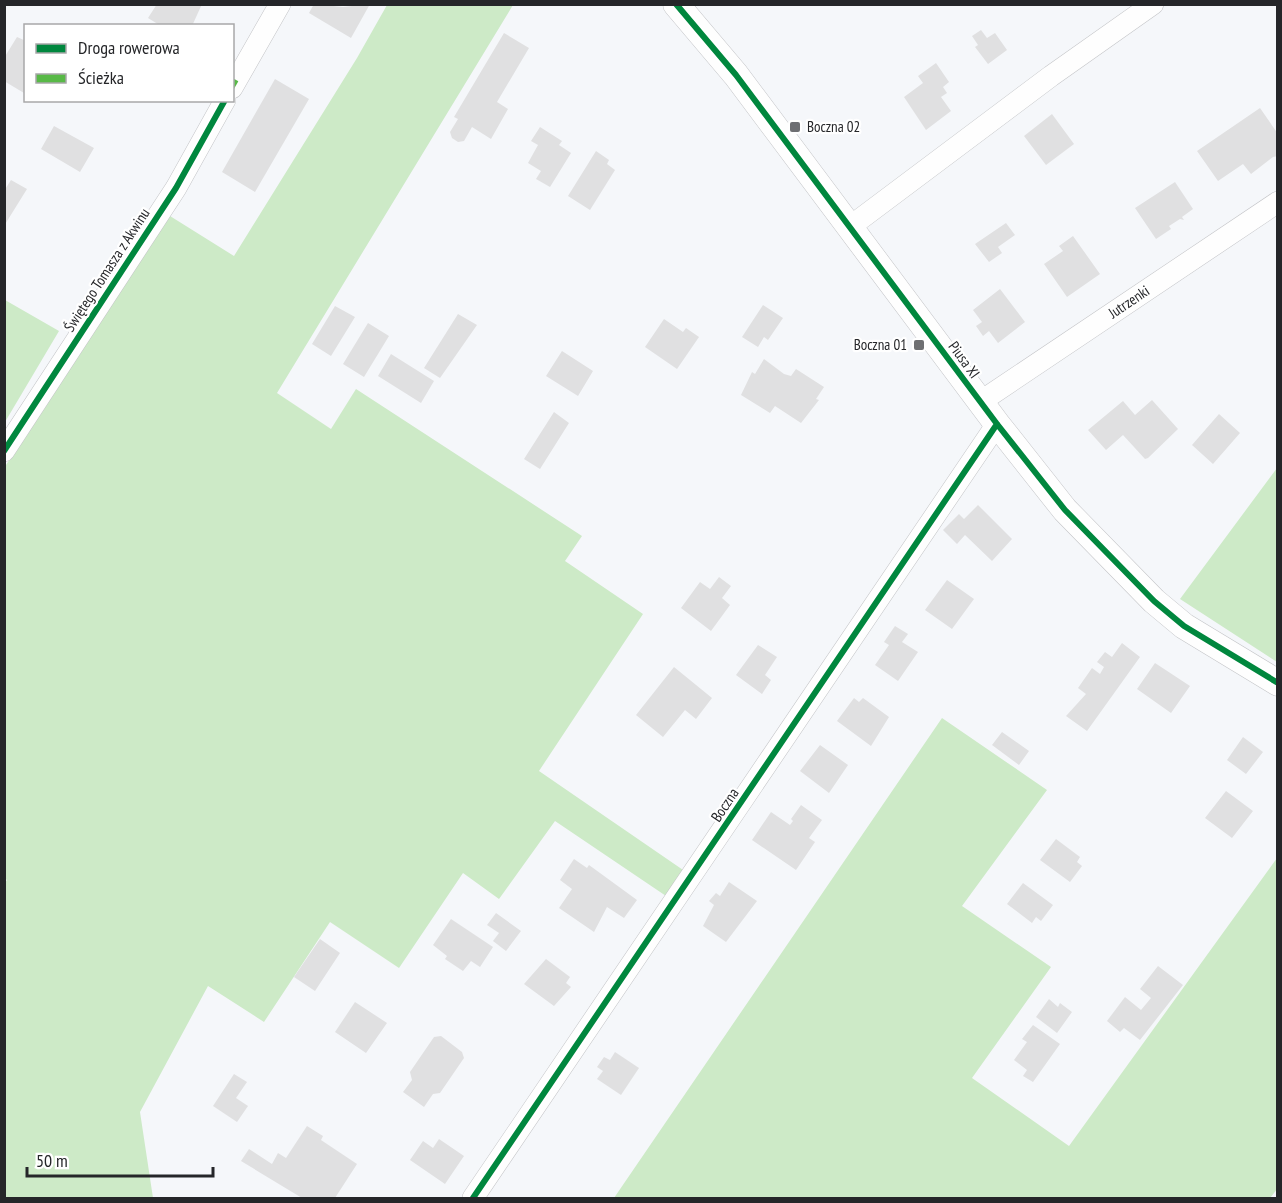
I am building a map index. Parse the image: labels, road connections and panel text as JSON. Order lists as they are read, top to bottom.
{
  "streets": {
    "street": [
      "Świętego Tomasza z Akwinu",
      "Jutrzenki",
      "Piusa XI",
      "Boczna"
    ]
  },
  "crossings": [
    ["Jutrzenki", "Piusa XI"],
    ["Piusa XI", "Boczna"]
  ],
  "places": {
    "transit": ["Boczna 02", "Boczna 01"]
  },
  "legend": ["Droga rowerowa", "Ścieżka"],
  "scale_bar": "50 m"
}
